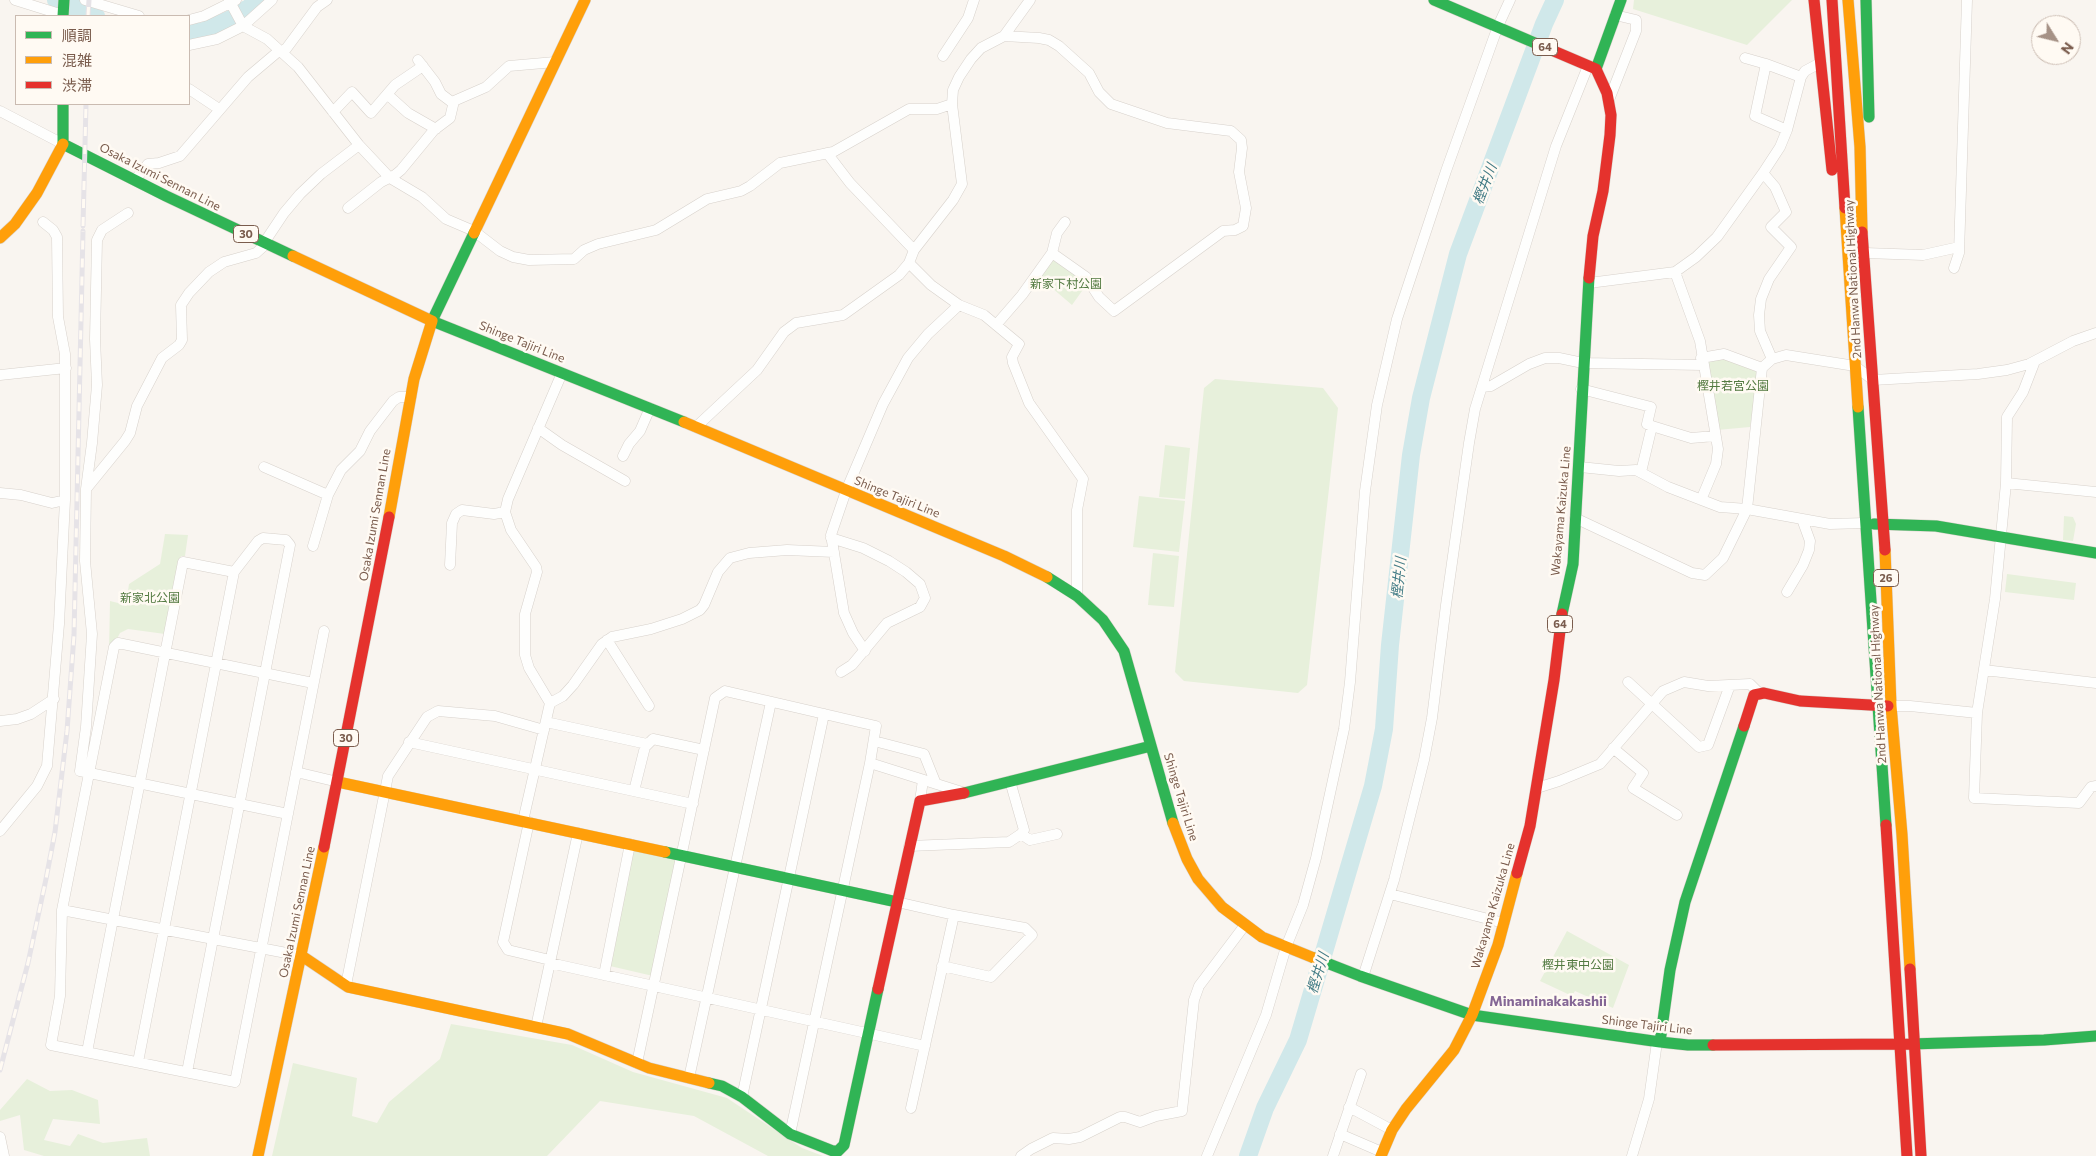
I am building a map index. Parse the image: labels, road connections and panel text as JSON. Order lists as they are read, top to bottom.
{
  "streets": {
    "main road": [
      "64",
      "Osaka Izumi Sennan Line",
      "30",
      "2nd Hanwa National Highway",
      "Shinge Tajiri Line",
      "Wakayama Kaizuka Line",
      "26"
    ]
  },
  "crossings": [
    ["64", "Wakayama Kaizuka Line"],
    ["Osaka Izumi Sennan Line", "Shinge Tajiri Line"],
    ["2nd Hanwa National Highway", "Shinge Tajiri Line"],
    ["Shinge Tajiri Line", "Wakayama Kaizuka Line"]
  ],
  "districts": ["Minaminakakashii"],
  "water": ["樫井川"],
  "parks": [
    "新家下村公園",
    "樫井若宮公園",
    "新家北公園",
    "樫井東中公園"
  ],
  "legend": ["順調", "混雑", "渋滞"],
  "north": "bottom right"
}
